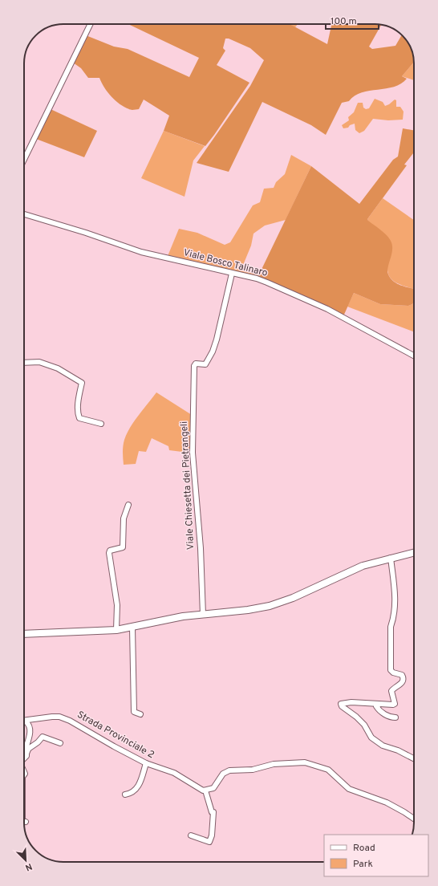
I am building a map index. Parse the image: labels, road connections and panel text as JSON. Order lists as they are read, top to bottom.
{
  "streets": {
    "street": ["Viale Bosco Talinaro", "Viale Chiesetta dei Pietrangeli", "Strada Provinciale 2"]
  },
  "crossings": [
    ["Viale Bosco Talinaro", "Viale Chiesetta dei Pietrangeli"]
  ],
  "legend": ["Road", "Park"],
  "scale_bar": "100 m",
  "north": "bottom right"
}
